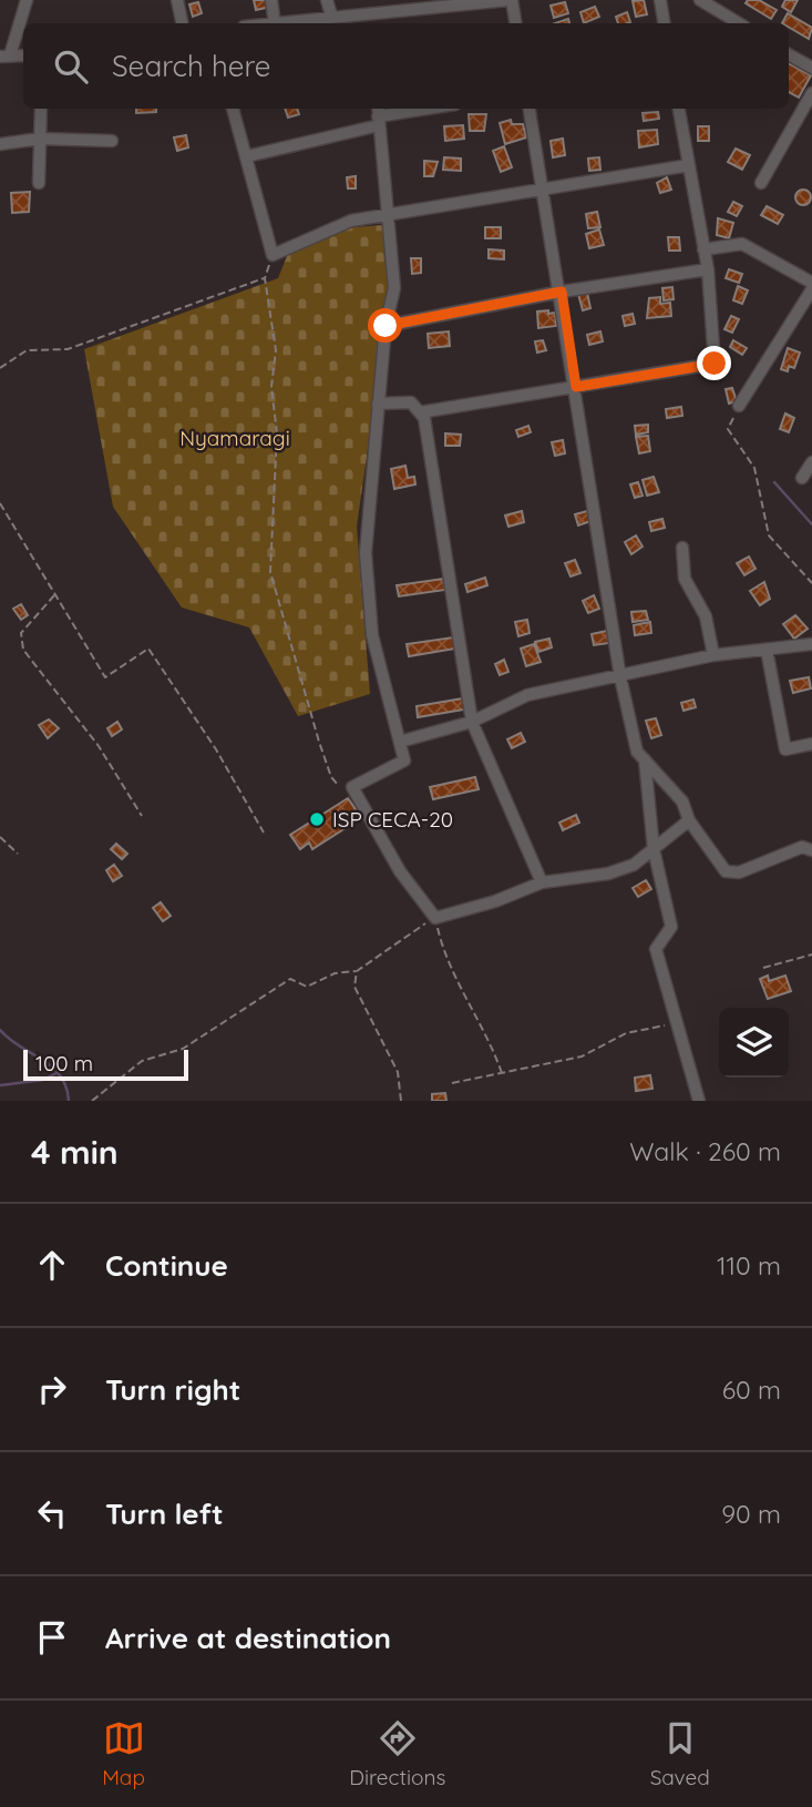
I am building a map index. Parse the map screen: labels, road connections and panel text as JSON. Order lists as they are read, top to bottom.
{
  "parks": ["Nyamaragi"],
  "places": ["ISP CECA-20"],
  "scale_bar": "100 m",
  "page": {
    "search": "Search here",
    "scale": "100 m",
    "heading": ["4 min", "Walk · 260 m"],
    "list": [
      ["Continue", "110 m"],
      ["Turn right", "60 m"],
      ["Turn left", "90 m"],
      "Arrive at destination"
    ],
    "nav": ["Map", "Directions", "Saved"]
  }
}
